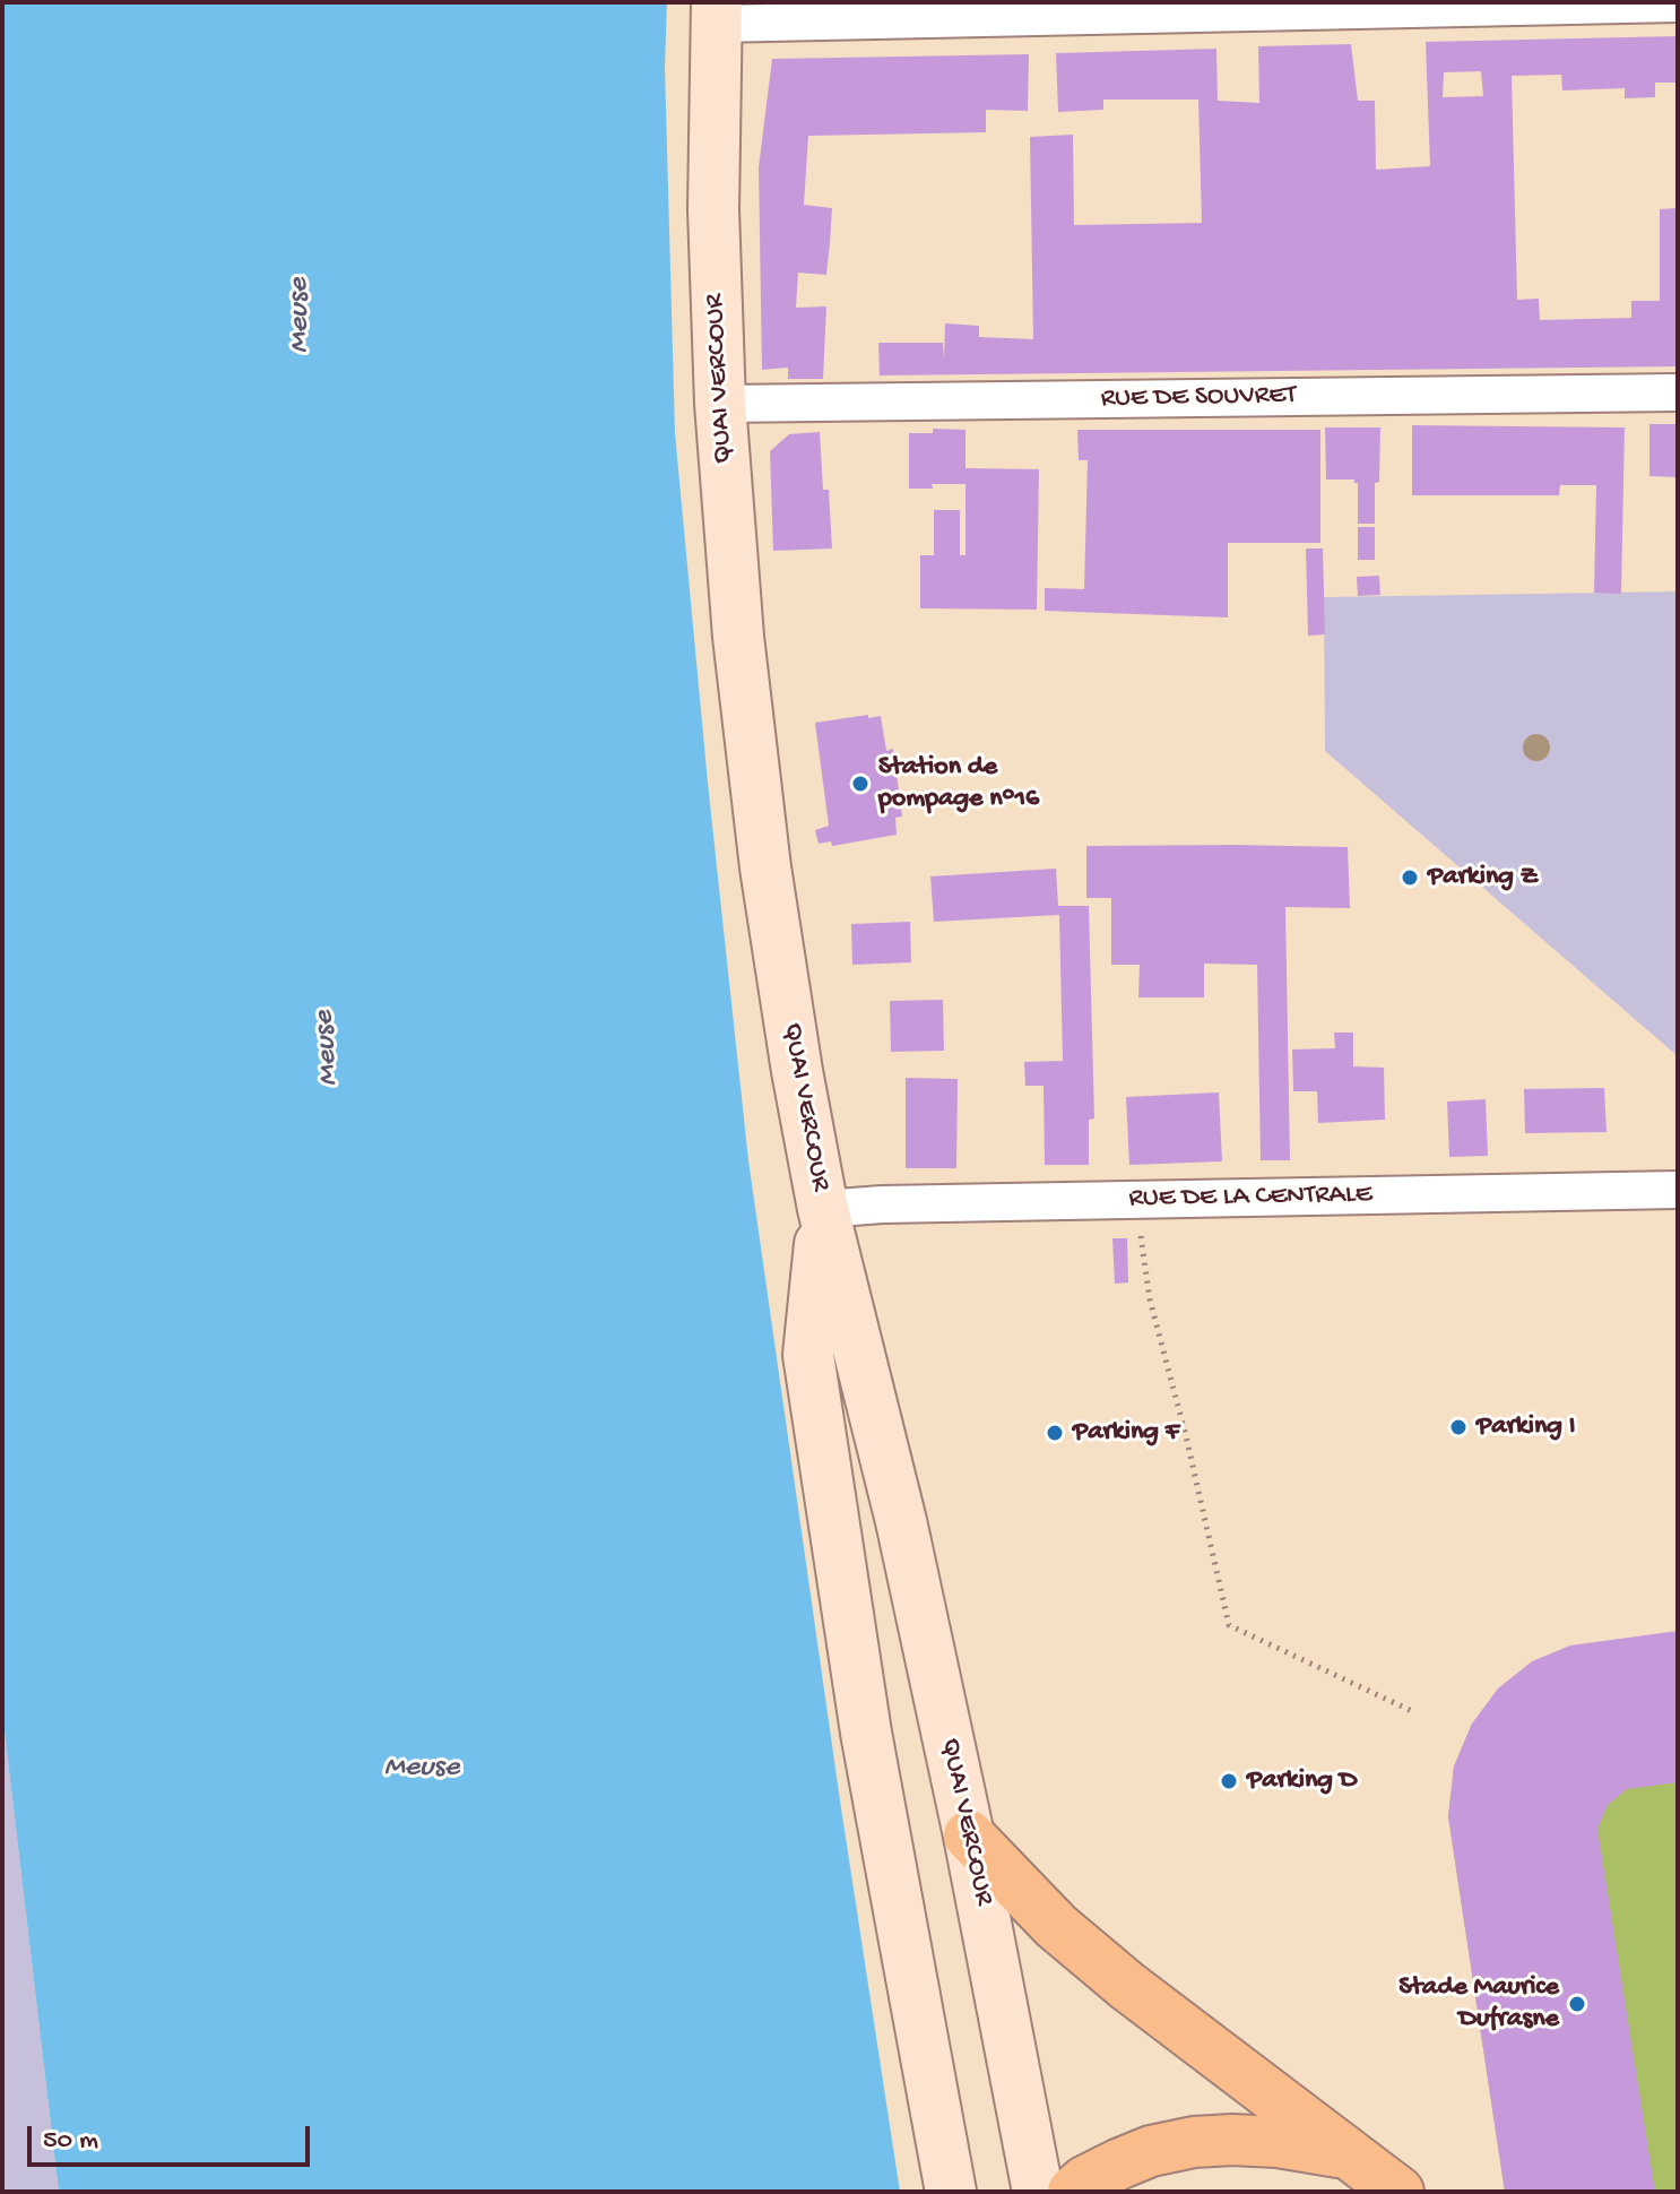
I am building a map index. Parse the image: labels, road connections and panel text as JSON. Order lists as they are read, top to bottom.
{
  "streets": {
    "main road": ["QUAI VERCOUR"],
    "street": ["RUE DE SOUVRET", "RUE DE LA CENTRALE"]
  },
  "crossings": [
    ["QUAI VERCOUR", "RUE DE SOUVRET"],
    ["QUAI VERCOUR", "RUE DE LA CENTRALE"]
  ],
  "water": ["Meuse"],
  "places": [
    "Station de pompage n°16",
    "Parking Z",
    "Parking I",
    "Parking F",
    "Parking D",
    "Stade Maurice Dufrasne"
  ],
  "scale_bar": "50 m"
}
